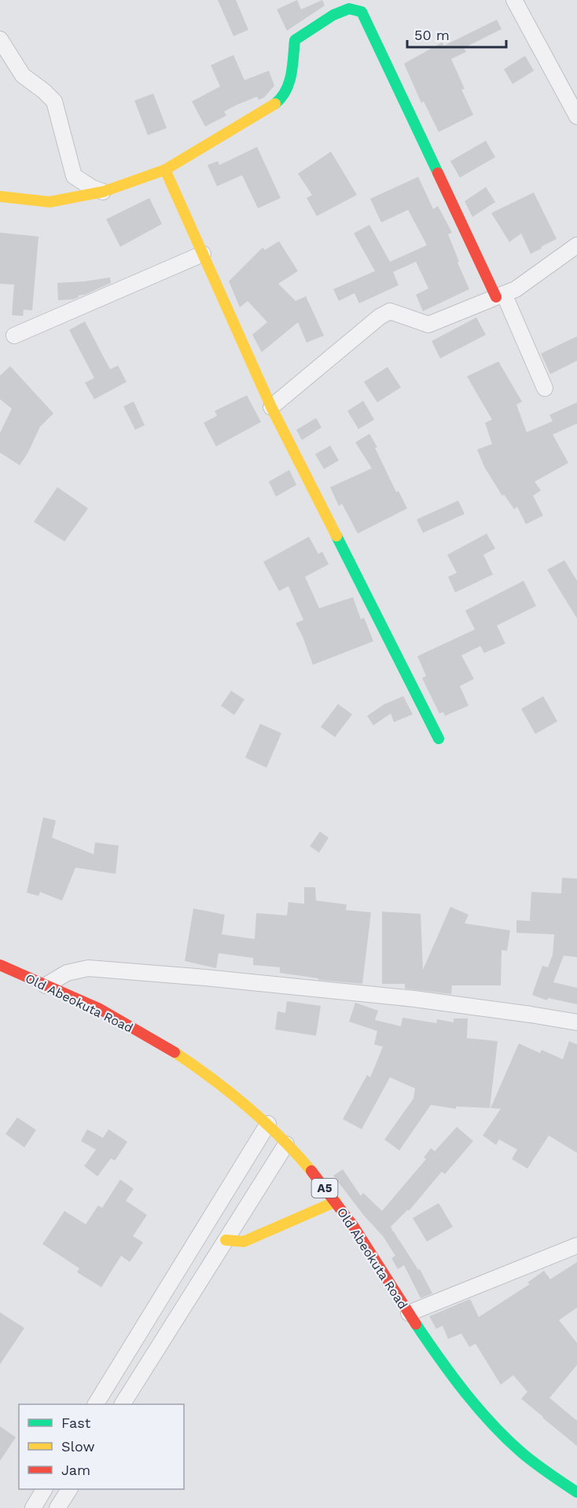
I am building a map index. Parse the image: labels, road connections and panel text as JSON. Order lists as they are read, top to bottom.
{
  "streets": {
    "main road": ["Old Abeokuta Road", "A5"]
  },
  "legend": ["Fast", "Slow", "Jam"],
  "scale_bar": "50 m"
}
